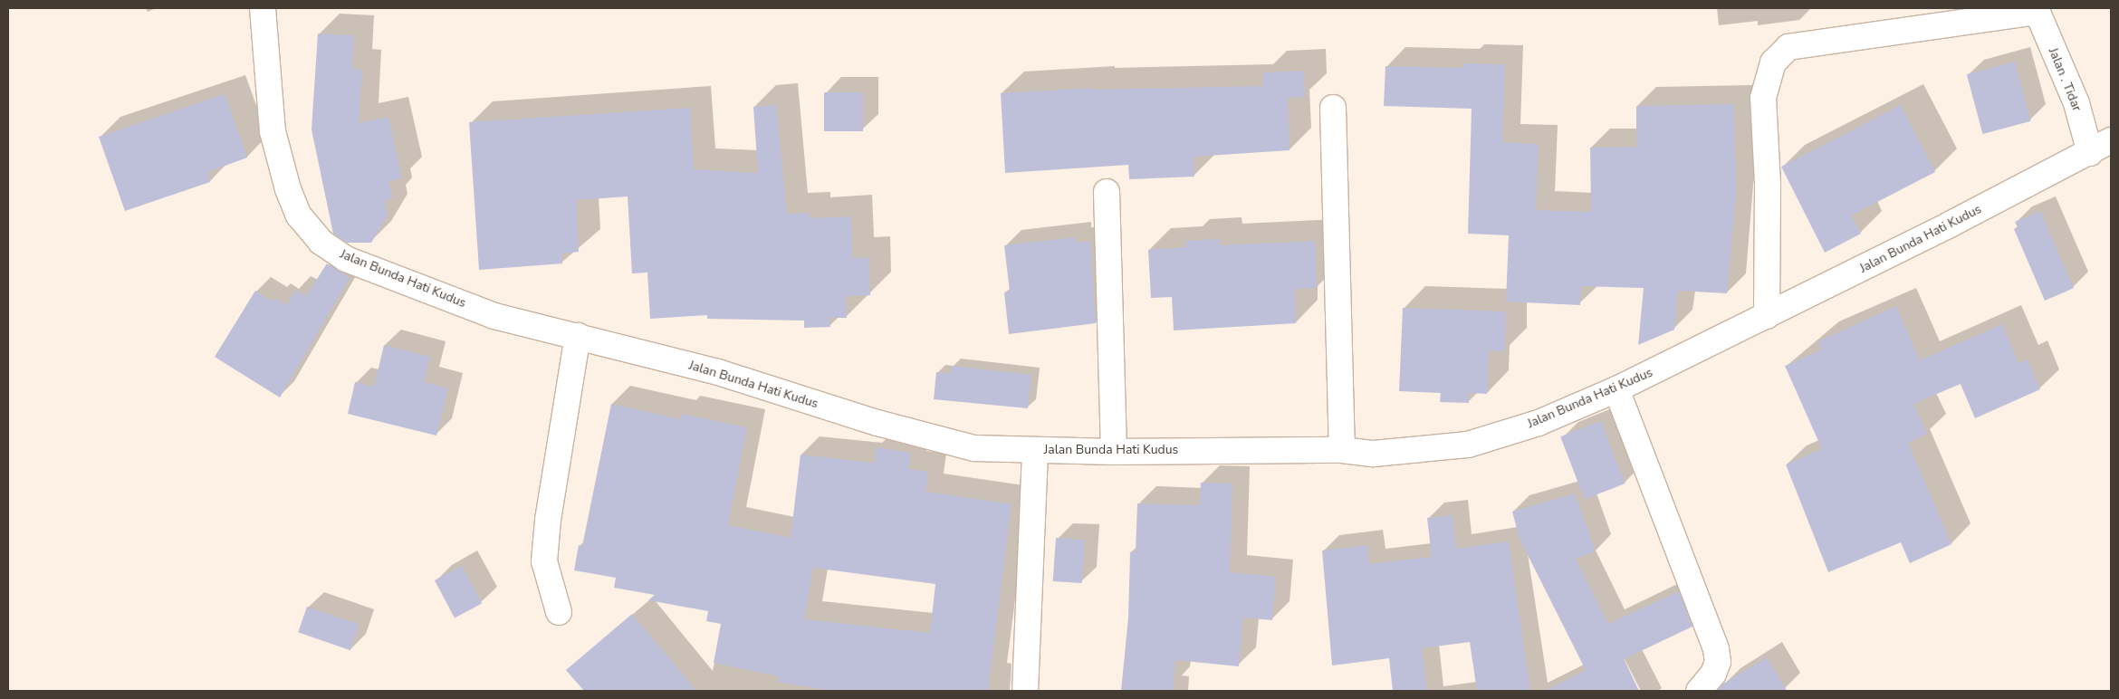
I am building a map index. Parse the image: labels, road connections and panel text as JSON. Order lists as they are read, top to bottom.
{
  "streets": {
    "street": ["Jalan . Tidar", "Jalan Bunda Hati Kudus"]
  },
  "crossings": [
    ["Jalan . Tidar", "Jalan Bunda Hati Kudus"]
  ]
}
